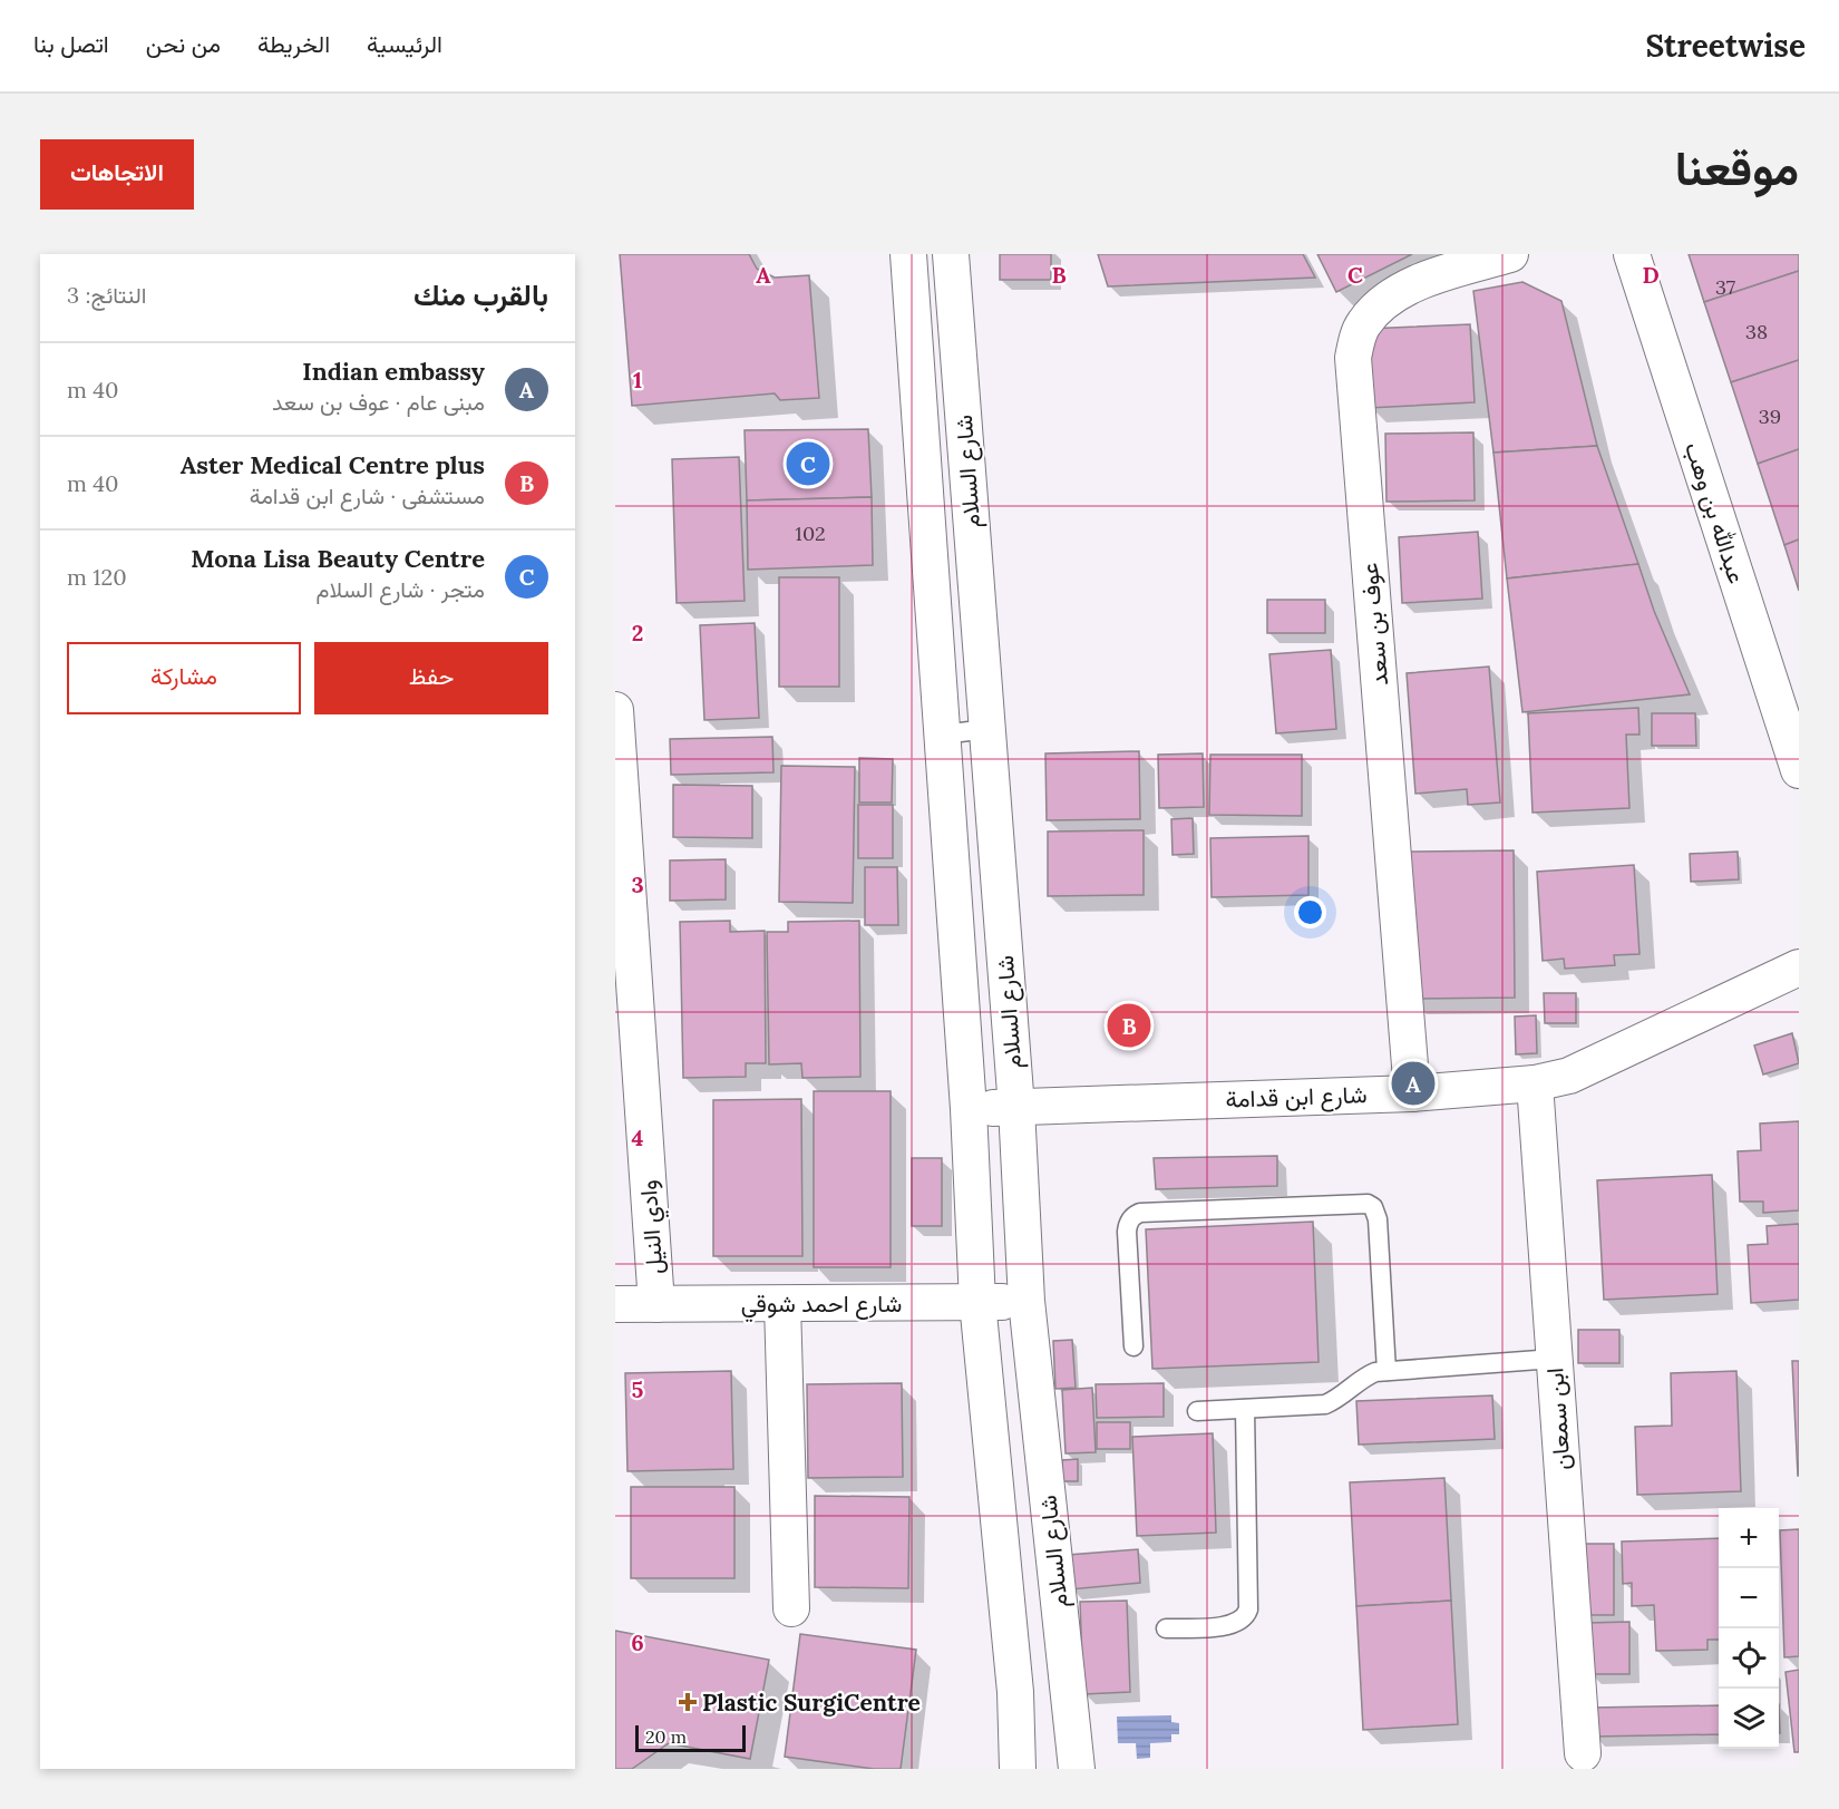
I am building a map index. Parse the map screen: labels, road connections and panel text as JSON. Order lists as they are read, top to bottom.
{
  "streets": {
    "street": [
      "شارع السلام",
      "عبدالله بن وهب",
      "عوف بن سعد",
      "شارع ابن قدامة",
      "وادي النيل",
      "شارع احمد شوقي",
      "ابن سمعان"
    ]
  },
  "crossings": [
    ["شارع السلام", "شارع ابن قدامة"],
    ["شارع السلام", "شارع احمد شوقي"],
    ["عوف بن سعد", "شارع ابن قدامة"],
    ["شارع ابن قدامة", "ابن سمعان"],
    ["وادي النيل", "شارع احمد شوقي"]
  ],
  "places": {
    "health": ["Plastic SurgiCentre"]
  },
  "house_numbers": [
    "37",
    "38",
    "39",
    "102"
  ],
  "scale_bar": "20 m",
  "page": {
    "header": "Streetwise",
    "nav": [
      "الرئيسية",
      "الخريطة",
      "من نحن",
      "اتصل بنا"
    ],
    "title": "موقعنا",
    "buttons": [
      "الاتجاهات",
      ["حفظ", "مشاركة"]
    ],
    "heading": ["بالقرب منك", "النتائج: 3"],
    "list": [
      {
        "mark": "A",
        "name": "Indian embassy",
        "note": "مبنى عام · عوف بن سعد",
        "value": "40 m"
      },
      {
        "mark": "B",
        "name": "Aster Medical Centre plus",
        "note": "مستشفى · شارع ابن قدامة",
        "value": "40 m"
      },
      {
        "mark": "C",
        "name": "Mona Lisa Beauty Centre",
        "note": "متجر · شارع السلام",
        "value": "120 m"
      }
    ],
    "pins": ["C", "B", "A"],
    "map_buttons": ["+", "−"],
    "scale": "20 m"
  },
  "grid": {
    "columns": [
      "A",
      "B",
      "C",
      "D"
    ],
    "rows": [
      "1",
      "2",
      "3",
      "4",
      "5",
      "6"
    ]
  }
}
